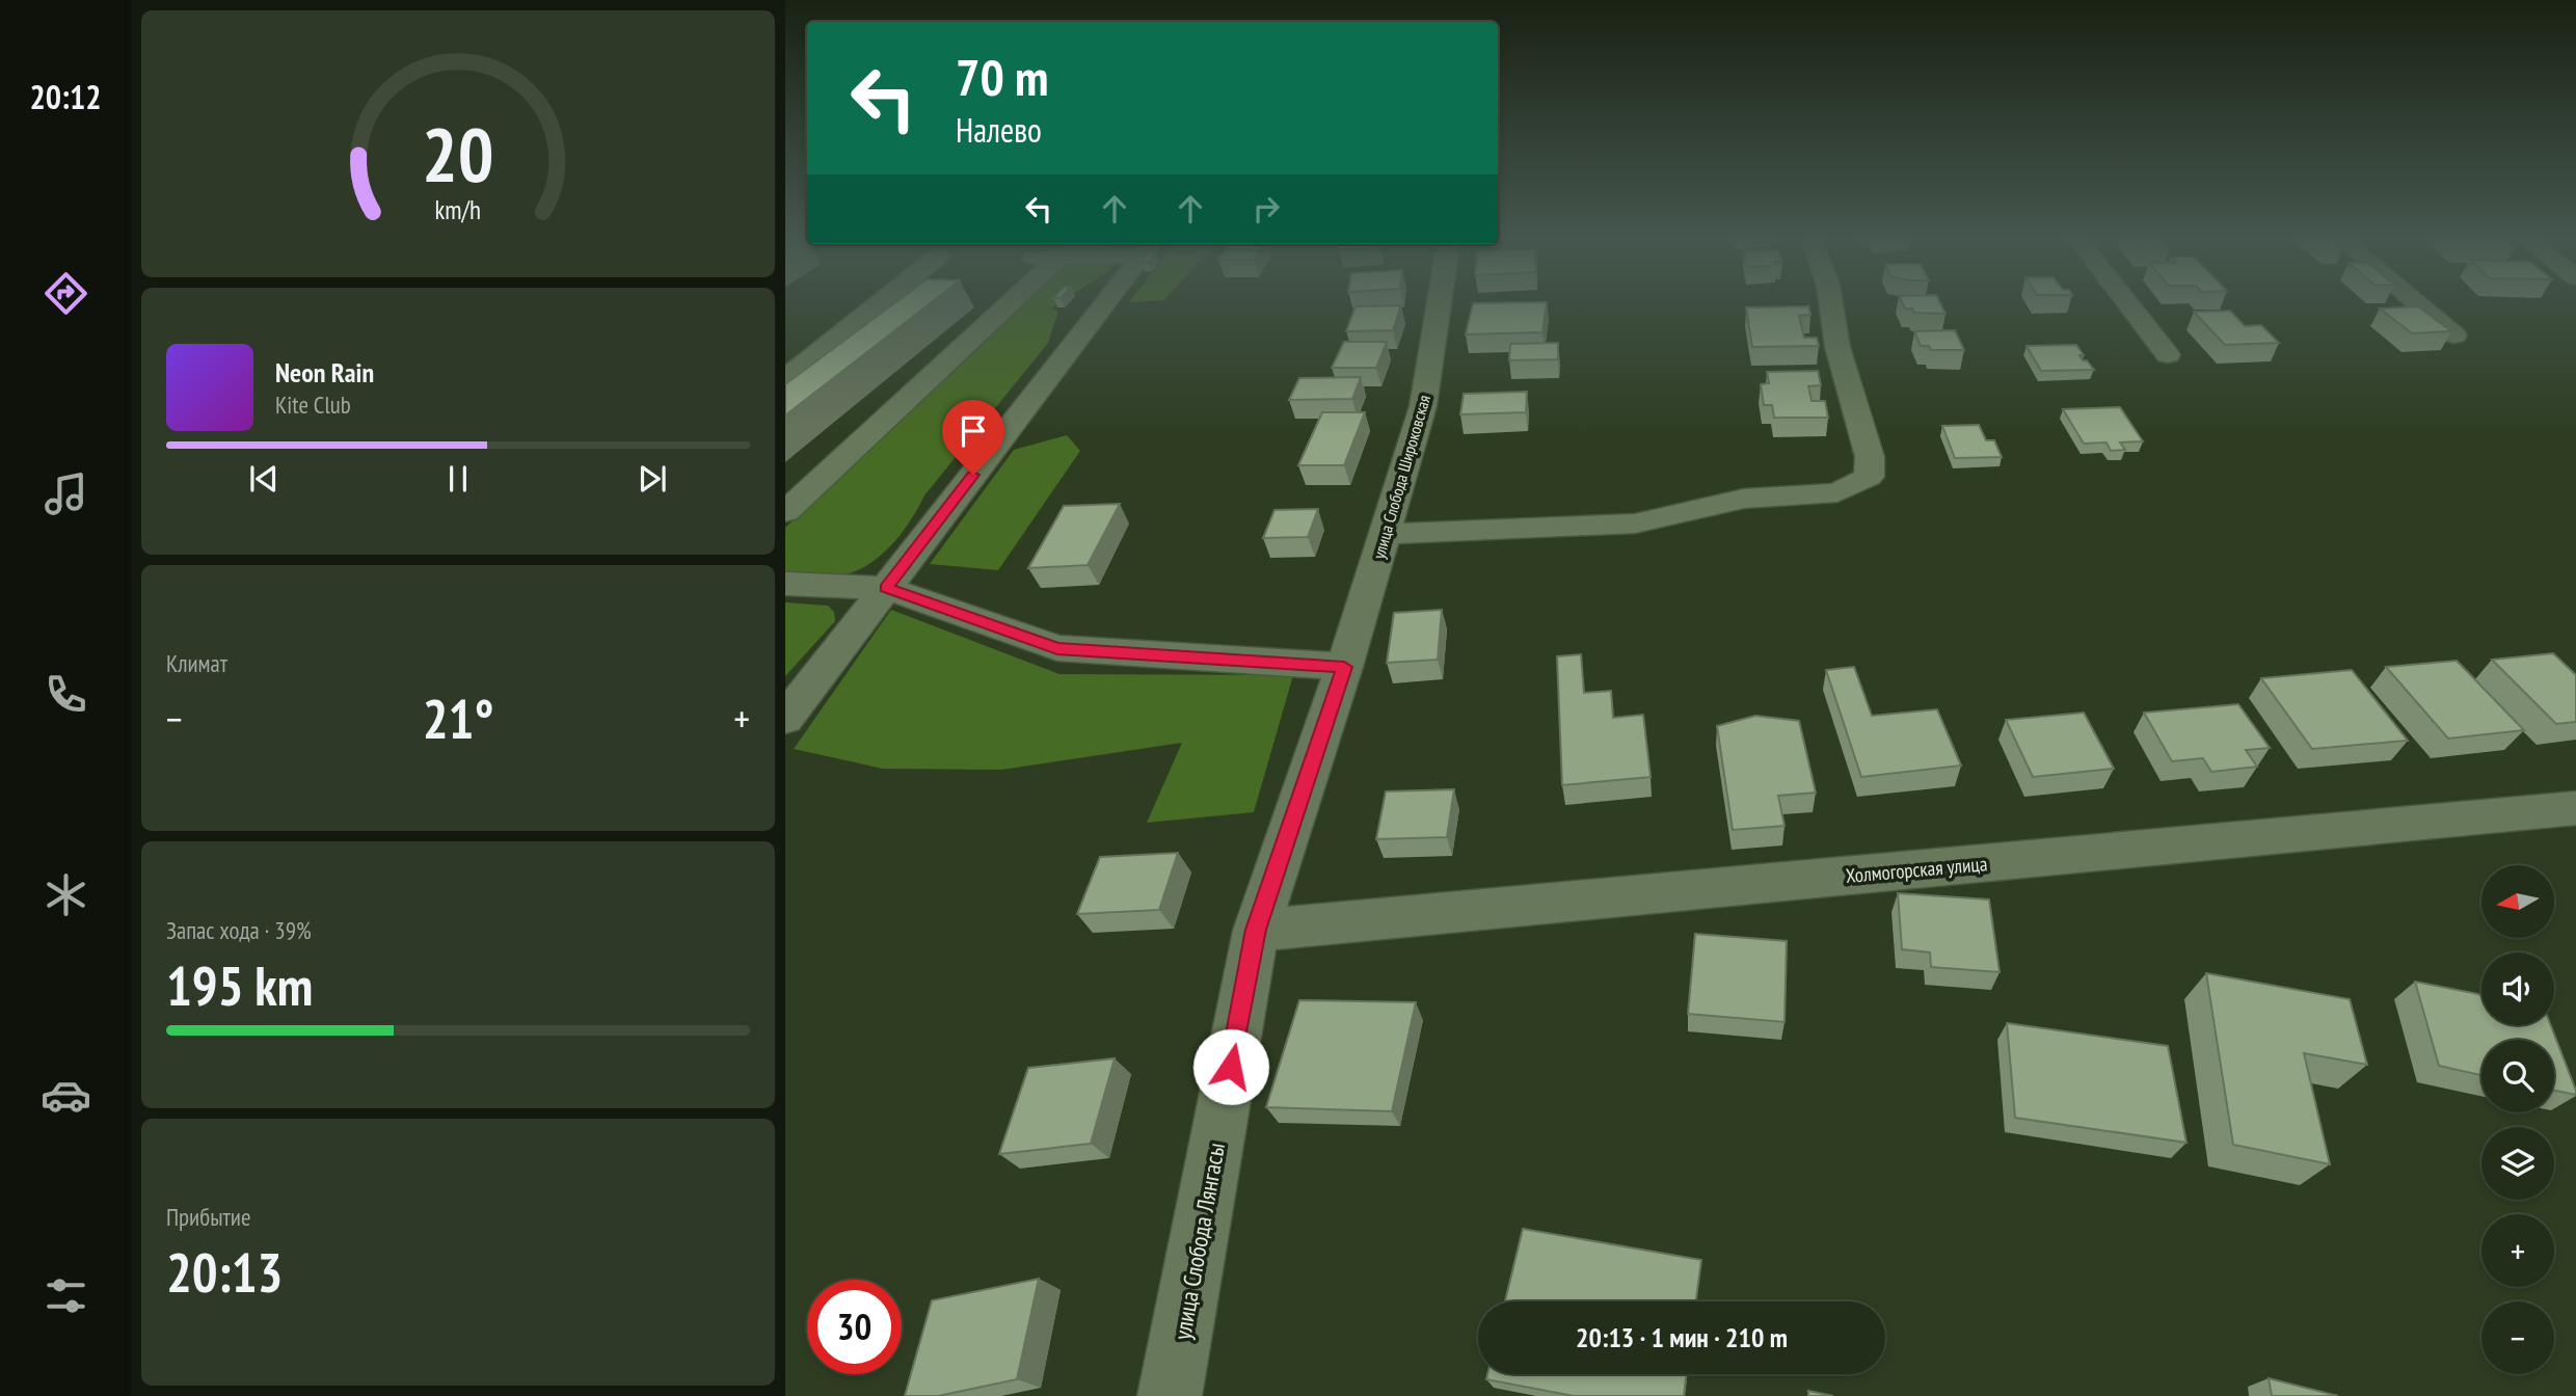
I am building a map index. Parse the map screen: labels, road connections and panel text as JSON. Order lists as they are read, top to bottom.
{
  "streets": {
    "street": ["улица Слобода Широковская", "Холмогорская улица", "улица Слобода Лянгасы"]
  },
  "crossings": [
    ["улица Слобода Широковская", "улица Слобода Лянгасы"],
    ["Холмогорская улица", "улица Слобода Лянгасы"]
  ],
  "north": "left",
  "page": {
    "tabs": "20:12",
    "turn": ["70 m", "Налево"],
    "song": ["Neon Rain", "Kite Club"],
    "tile": [
      "Климат",
      ["Запас хода · 39%", "195 km"],
      ["Прибытие", "20:13"]
    ],
    "heat": ["−", "21°", "+"],
    "map_buttons": ["+", "−"],
    "limit": "30",
    "trip": "20:13 · 1 мин · 210 m",
    "gauge": ["20", "km/h"]
  }
}
